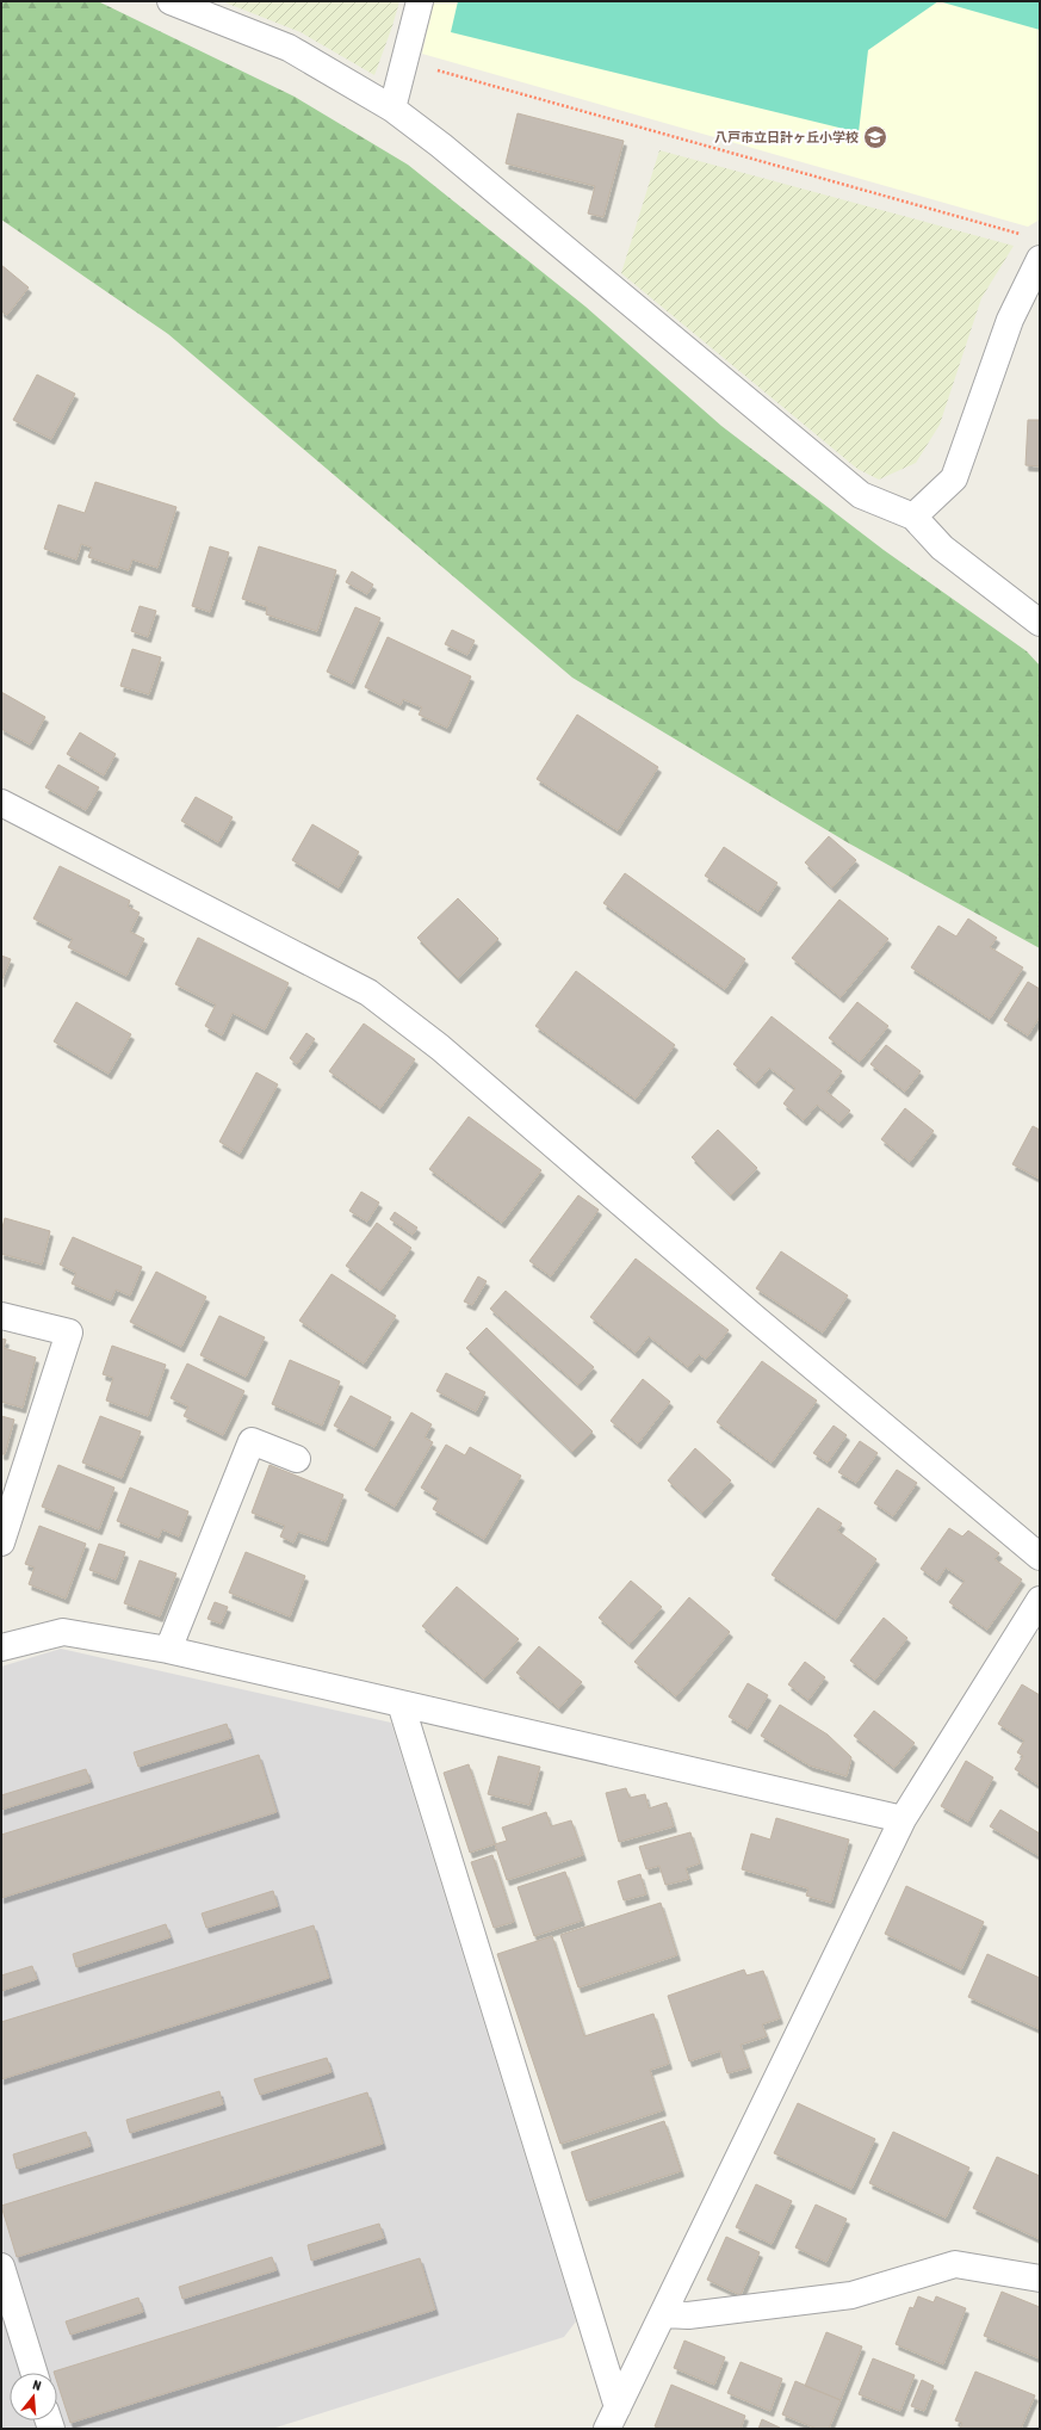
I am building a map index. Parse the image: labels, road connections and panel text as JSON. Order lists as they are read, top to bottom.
{
  "places": {
    "school or university": ["八戸市立日計ヶ丘小学校"]
  },
  "north": "top"
}
